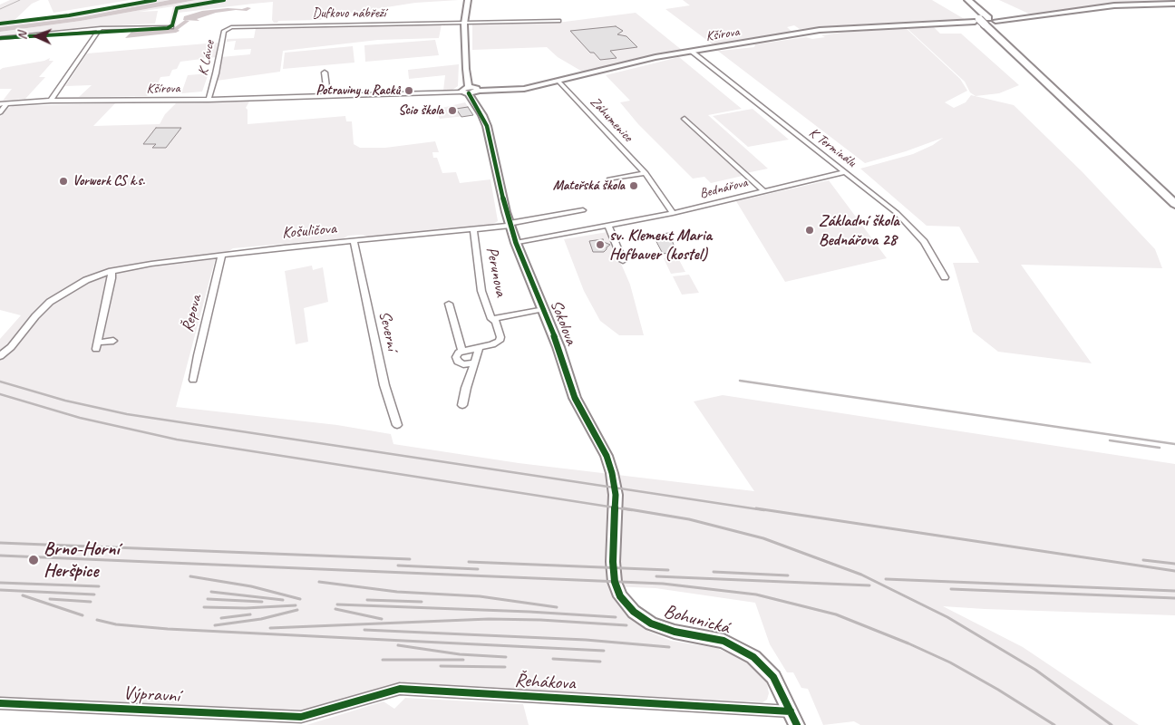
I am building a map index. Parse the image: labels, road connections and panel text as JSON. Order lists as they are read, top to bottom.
{
  "streets": {
    "street": [
      "Dufkovo nábřeží",
      "Kšírova",
      "K Lávce",
      "Záhumenice",
      "K Terminálu",
      "Bednářova",
      "Košuličova",
      "Perunova",
      "Řepova",
      "Sokolova",
      "Severní",
      "Bohunická",
      "Řehákova",
      "Výpravní"
    ]
  },
  "crossings": [
    ["Dufkovo nábřeží", "K Lávce"],
    ["Dufkovo nábřeží", "Sokolova"],
    ["Kšírova", "K Lávce"],
    ["Kšírova", "Záhumenice"],
    ["Kšírova", "K Terminálu"],
    ["Kšírova", "Sokolova"],
    ["Záhumenice", "Bednářova"],
    ["K Terminálu", "Bednářova"],
    ["Bednářova", "Sokolova"],
    ["Košuličova", "Perunova"],
    ["Košuličova", "Řepova"],
    ["Košuličova", "Sokolova"],
    ["Košuličova", "Severní"],
    ["Perunova", "Sokolova"],
    ["Sokolova", "Bohunická"],
    ["Bohunická", "Řehákova"],
    ["Řehákova", "Výpravní"]
  ],
  "places": [
    "Potraviny u Racků",
    "Scio škola",
    "Vorwerk CS k.s.",
    "Mateřská škola",
    "Základní škola Bednářova 28",
    "sv. Klement Maria Hofbauer (kostel)",
    "Brno-Horní Heršpice"
  ],
  "north": "left"
}
